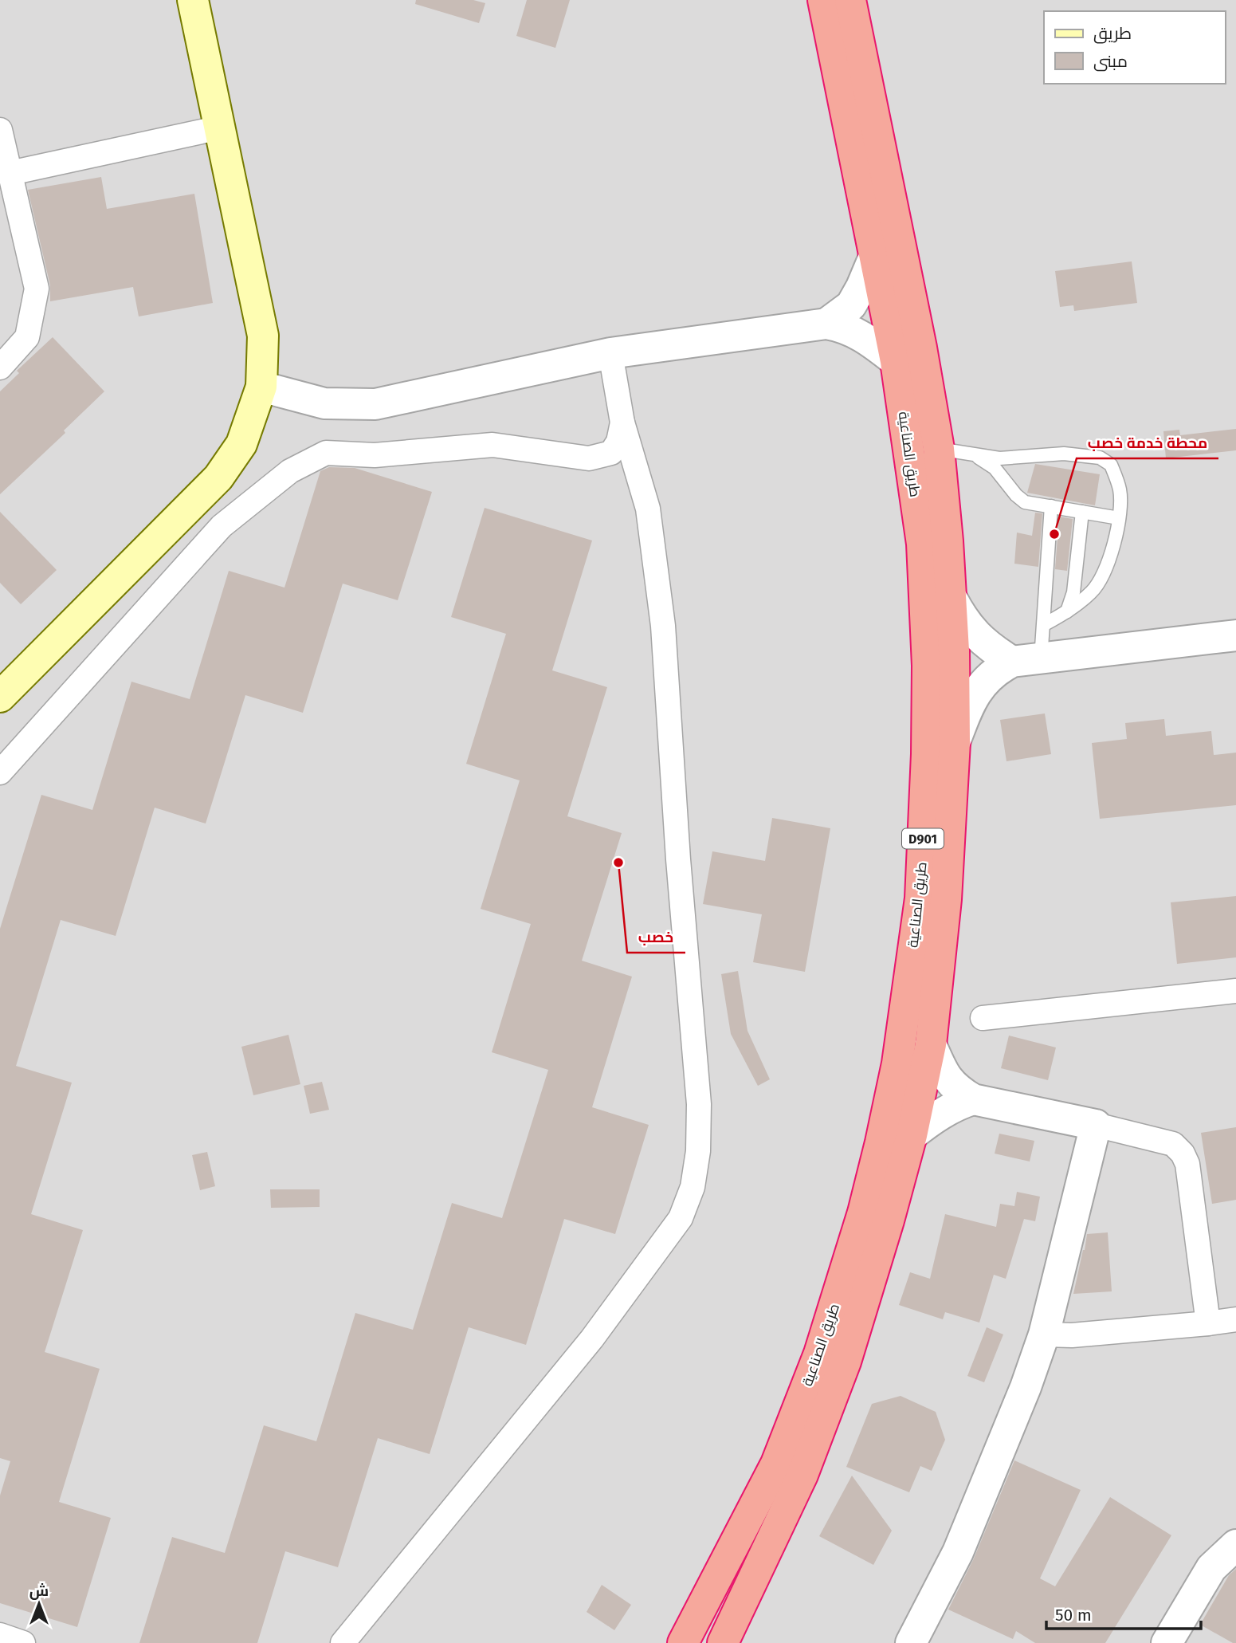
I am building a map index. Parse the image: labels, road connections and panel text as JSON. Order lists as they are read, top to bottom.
{
  "streets": {
    "highway": ["طريق الصناعية", "D901"]
  },
  "places": ["محطة خدمة خصب", "خصب"],
  "legend": ["طريق", "مبنى"],
  "scale_bar": "50 m",
  "north": "top"
}
